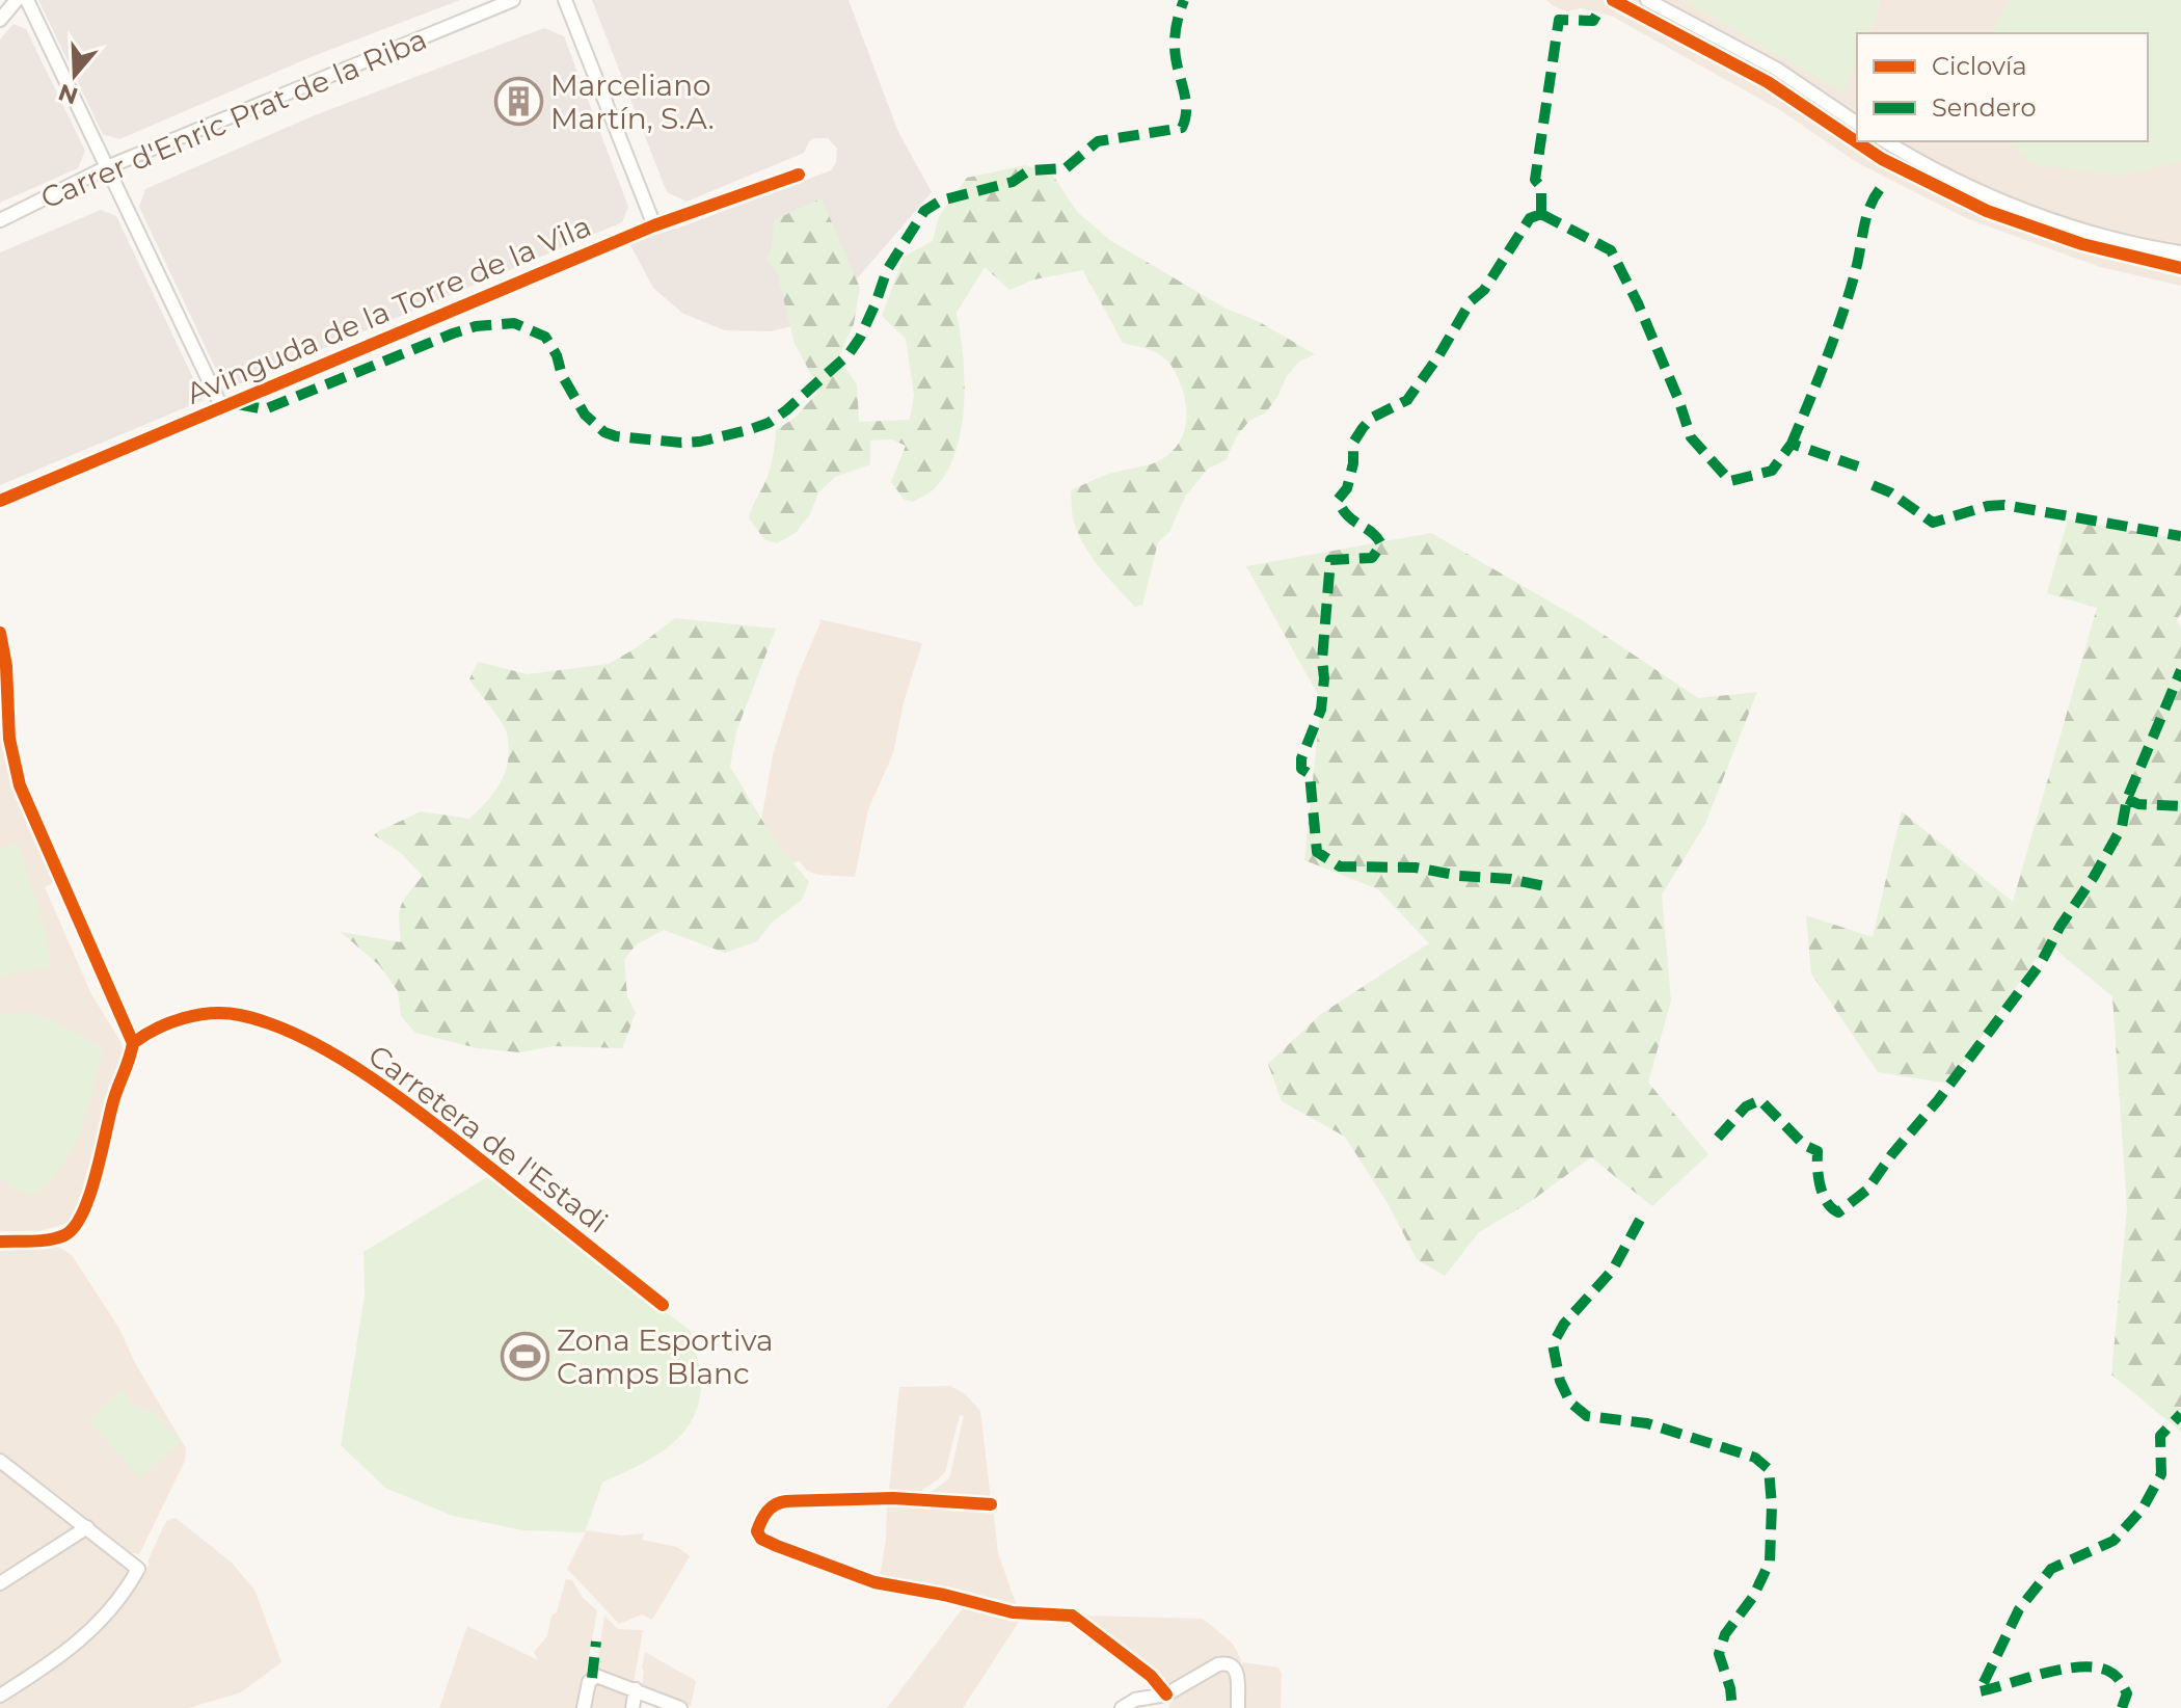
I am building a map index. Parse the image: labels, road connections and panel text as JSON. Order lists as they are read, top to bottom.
{
  "streets": {
    "street": ["Carrer d'Enric Prat de la Riba", "Avinguda de la Torre de la Vila", "Carretera de l'Estadi"]
  },
  "places": {
    "building": ["Marceliano Martín, S.A."],
    "sports": ["Zona Esportiva Camps Blanc"]
  },
  "legend": ["Ciclovía", "Sendero"],
  "north": "bottom"
}
